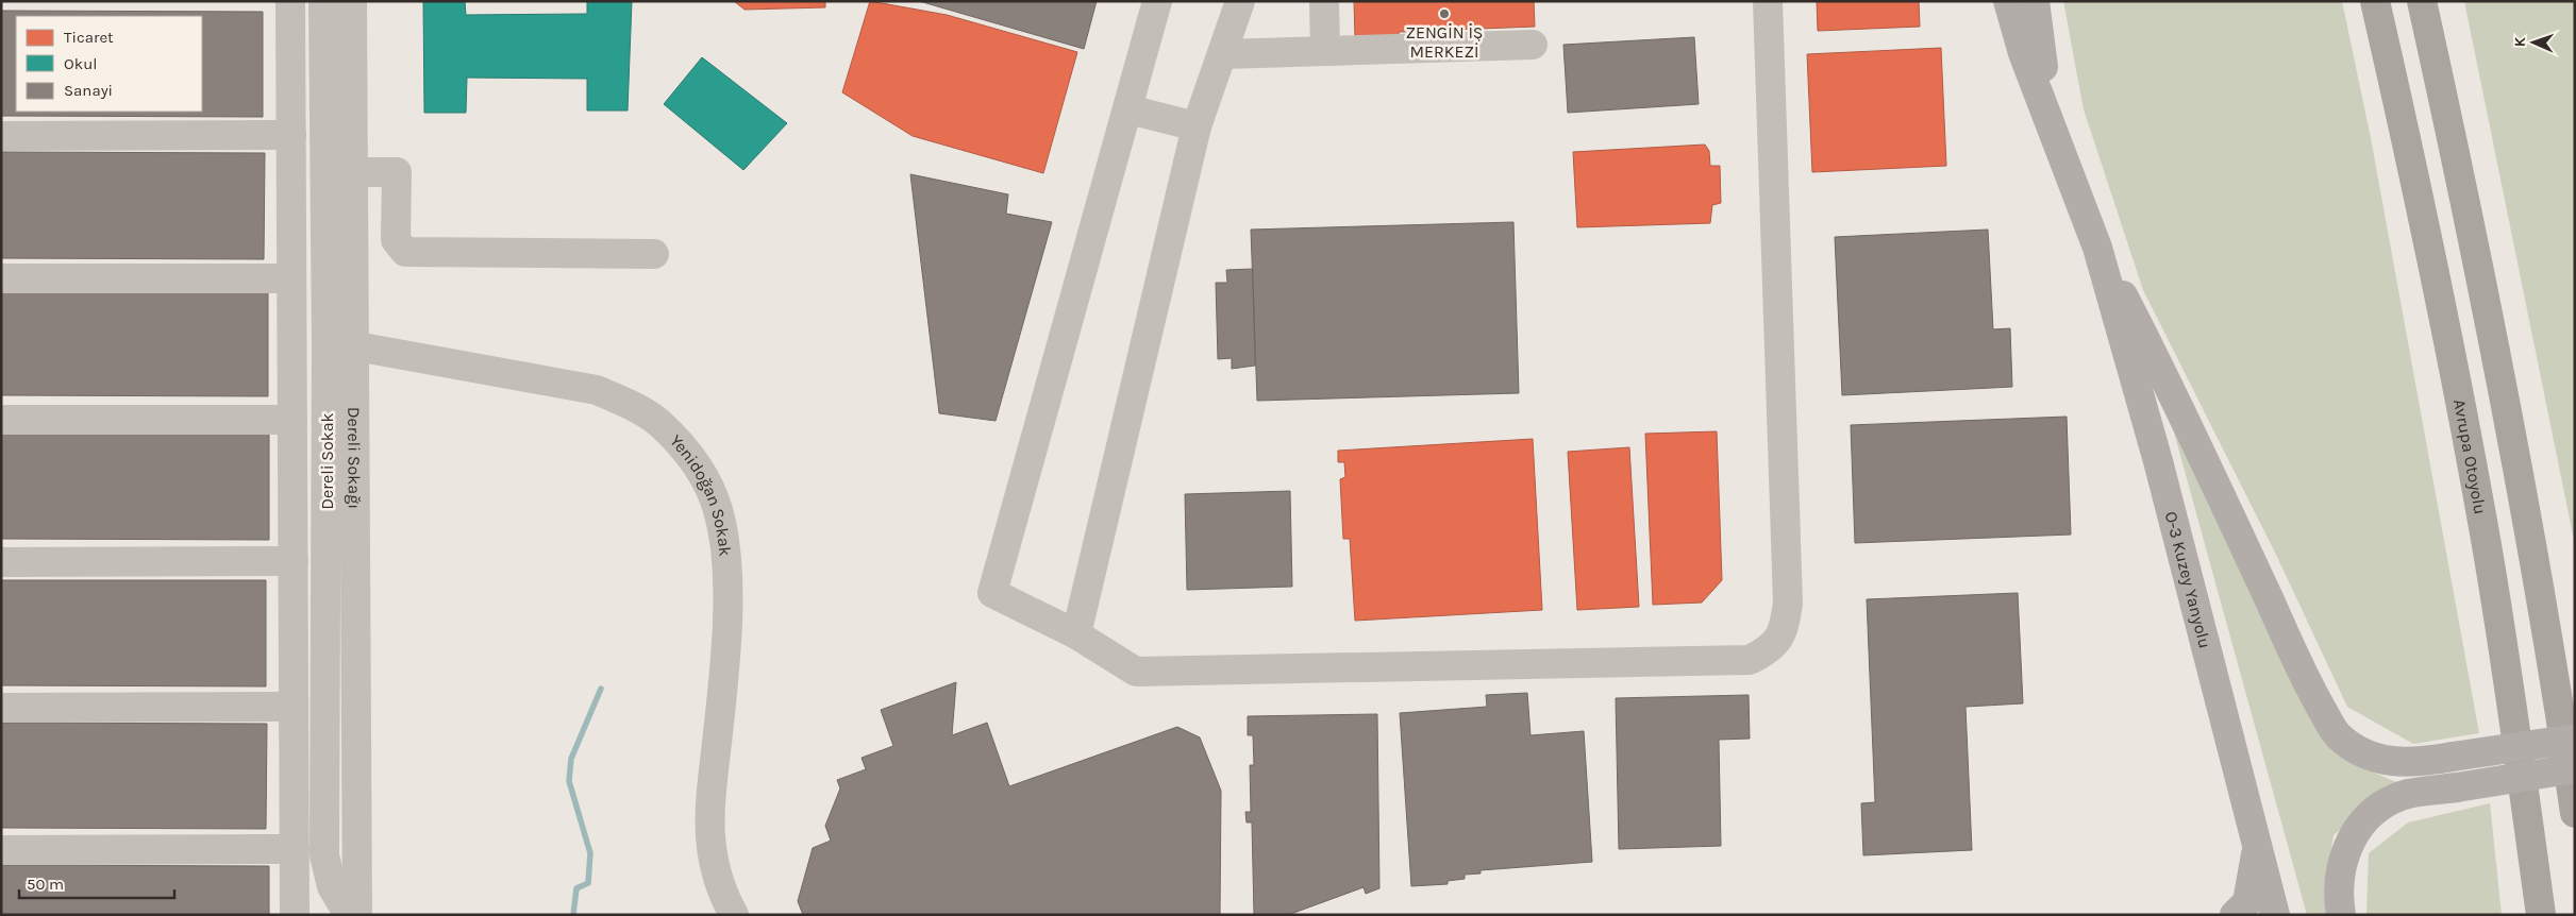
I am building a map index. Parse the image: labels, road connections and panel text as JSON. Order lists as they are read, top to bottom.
{
  "streets": {
    "highway": ["Avrupa Otoyolu"],
    "main road": ["O-3 Kuzey Yanyolu"],
    "street": ["Dereli Sokağı", "Dereli Sokak", "Yenidoğan Sokak"]
  },
  "crossings": [
    ["Dereli Sokağı", "Yenidoğan Sokak"],
    ["Dereli Sokak", "Yenidoğan Sokak"]
  ],
  "places": ["ZENGİN İŞ MERKEZİ"],
  "legend": ["Ticaret", "Okul", "Sanayi"],
  "scale_bar": "50 m",
  "north": "left"
}
